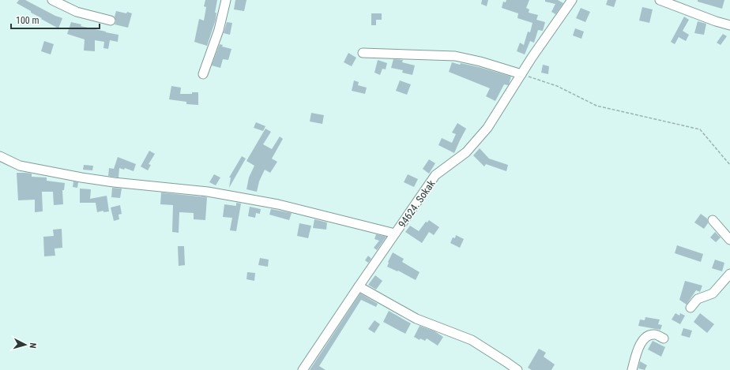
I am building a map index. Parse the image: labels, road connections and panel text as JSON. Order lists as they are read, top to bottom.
{
  "streets": {
    "street": ["94624. Sokak"]
  },
  "scale_bar": "100 m",
  "north": "right"
}
